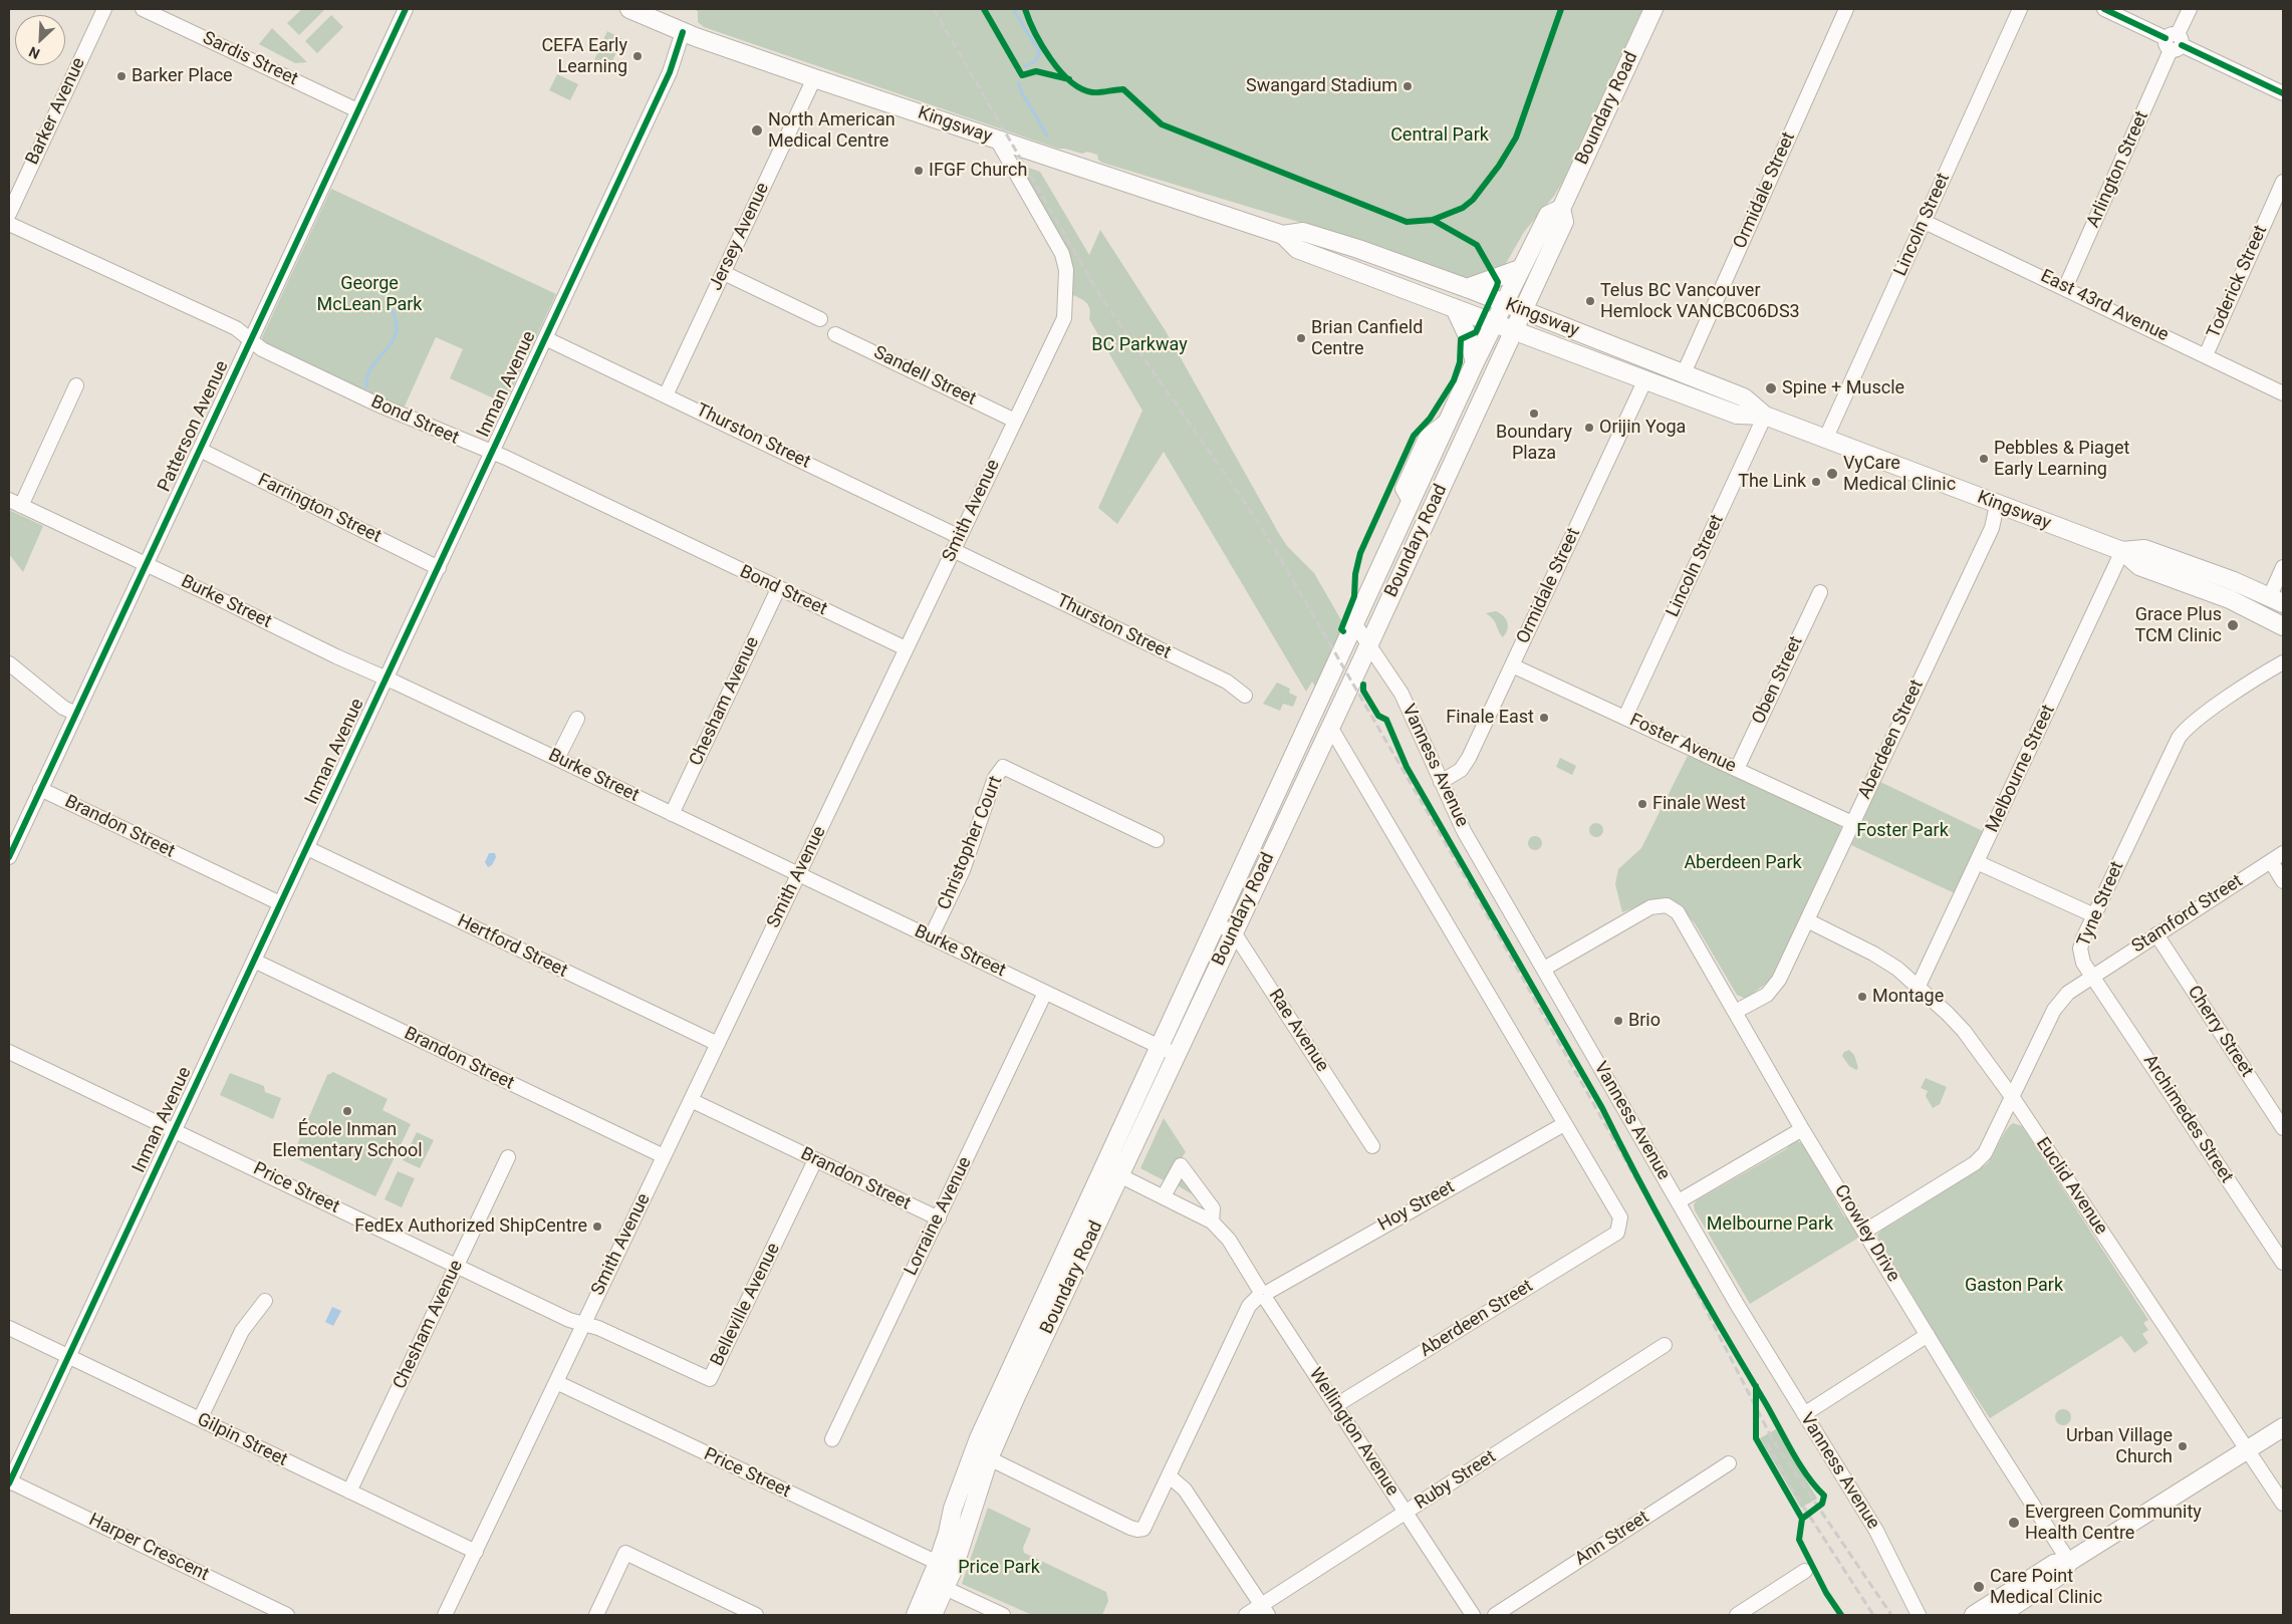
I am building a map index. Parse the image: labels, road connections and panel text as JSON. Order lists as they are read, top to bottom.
{
  "streets": {
    "main road": ["Boundary Road", "Kingsway"],
    "street": [
      "Sardis Street",
      "Barker Avenue",
      "Arlington Street",
      "Ormidale Street",
      "Lincoln Street",
      "Jersey Avenue",
      "Toderick Street",
      "East 43rd Avenue",
      "Sandell Street",
      "Inman Avenue",
      "Bond Street",
      "Patterson Avenue",
      "Thurston Street",
      "Farrington Street",
      "Smith Avenue",
      "Burke Street",
      "Oben Street",
      "Chesham Avenue",
      "Aberdeen Street",
      "Foster Avenue",
      "Vanness Avenue",
      "Melbourne Street",
      "Brandon Street",
      "Christopher Court",
      "Tyne Street",
      "Stamford Street",
      "Hertford Street",
      "Rae Avenue",
      "Cherry Street",
      "Archimedes Street",
      "Euclid Avenue",
      "Price Street",
      "Hoy Street",
      "Lorraine Avenue",
      "Crowley Drive",
      "Belleville Avenue",
      "Wellington Avenue",
      "Gilpin Street",
      "Ruby Street",
      "Ann Street",
      "Harper Crescent"
    ]
  },
  "crossings": [
    ["Sardis Street", "Patterson Avenue"],
    ["Boundary Road", "Kingsway"],
    ["Boundary Road", "Burke Street"],
    ["Boundary Road", "Vanness Avenue"],
    ["Boundary Road", "Rae Avenue"],
    ["Boundary Road", "Price Street"],
    ["Boundary Road", "Hoy Street"],
    ["Boundary Road", "Wellington Avenue"],
    ["Kingsway", "Ormidale Street"],
    ["Kingsway", "Lincoln Street"],
    ["Kingsway", "Jersey Avenue"],
    ["Kingsway", "Inman Avenue"],
    ["Kingsway", "Smith Avenue"],
    ["Kingsway", "Aberdeen Street"],
    ["Kingsway", "Melbourne Street"],
    ["Arlington Street", "East 43rd Avenue"],
    ["Ormidale Street", "Foster Avenue"],
    ["Ormidale Street", "Vanness Avenue"],
    ["Lincoln Street", "East 43rd Avenue"],
    ["Lincoln Street", "Foster Avenue"],
    ["Jersey Avenue", "Thurston Street"],
    ["Toderick Street", "East 43rd Avenue"],
    ["Sandell Street", "Smith Avenue"],
    ["Inman Avenue", "Bond Street"],
    ["Inman Avenue", "Thurston Street"],
    ["Inman Avenue", "Farrington Street"],
    ["Inman Avenue", "Burke Street"],
    ["Inman Avenue", "Brandon Street"],
    ["Inman Avenue", "Hertford Street"],
    ["Inman Avenue", "Price Street"],
    ["Inman Avenue", "Gilpin Street"],
    ["Inman Avenue", "Harper Crescent"],
    ["Bond Street", "Patterson Avenue"],
    ["Bond Street", "Smith Avenue"],
    ["Bond Street", "Chesham Avenue"],
    ["Patterson Avenue", "Farrington Street"],
    ["Patterson Avenue", "Burke Street"],
    ["Patterson Avenue", "Brandon Street"],
    ["Thurston Street", "Smith Avenue"],
    ["Smith Avenue", "Burke Street"],
    ["Smith Avenue", "Brandon Street"],
    ["Smith Avenue", "Hertford Street"],
    ["Smith Avenue", "Price Street"],
    ["Smith Avenue", "Belleville Avenue"],
    ["Smith Avenue", "Gilpin Street"],
    ["Burke Street", "Chesham Avenue"],
    ["Burke Street", "Christopher Court"],
    ["Burke Street", "Lorraine Avenue"],
    ["Oben Street", "Foster Avenue"],
    ["Chesham Avenue", "Price Street"],
    ["Chesham Avenue", "Gilpin Street"],
    ["Aberdeen Street", "Foster Avenue"],
    ["Aberdeen Street", "Euclid Avenue"],
    ["Aberdeen Street", "Hoy Street"],
    ["Aberdeen Street", "Crowley Drive"],
    ["Aberdeen Street", "Wellington Avenue"],
    ["Vanness Avenue", "Crowley Drive"],
    ["Melbourne Street", "Euclid Avenue"],
    ["Brandon Street", "Lorraine Avenue"],
    ["Brandon Street", "Belleville Avenue"],
    ["Tyne Street", "Stamford Street"],
    ["Tyne Street", "Archimedes Street"],
    ["Tyne Street", "Euclid Avenue"],
    ["Tyne Street", "Crowley Drive"],
    ["Stamford Street", "Cherry Street"],
    ["Stamford Street", "Archimedes Street"],
    ["Price Street", "Belleville Avenue"],
    ["Hoy Street", "Wellington Avenue"],
    ["Wellington Avenue", "Ruby Street"]
  ],
  "parks": [
    "Central Park",
    "George McLean Park",
    "BC Parkway",
    "Foster Park",
    "Aberdeen Park",
    "Melbourne Park",
    "Gaston Park",
    "Price Park"
  ],
  "places": [
    "CEFA Early Learning",
    "Barker Place",
    "Swangard Stadium",
    "North American Medical Centre",
    "IFGF Church",
    "Telus BC Vancouver Hemlock VANCBC06DS3",
    "Brian Canfield Centre",
    "Spine + Muscle",
    "Boundary Plaza",
    "Orijin Yoga",
    "Pebbles & Piaget Early Learning",
    "VyCare Medical Clinic",
    "The Link",
    "Grace Plus TCM Clinic",
    "Finale East",
    "Finale West",
    "Montage",
    "Brio",
    "École Inman Elementary School",
    "FedEx Authorized ShipCentre",
    "Urban Village Church",
    "Evergreen Community Health Centre",
    "Care Point Medical Clinic"
  ],
  "north": "bottom left"
}
